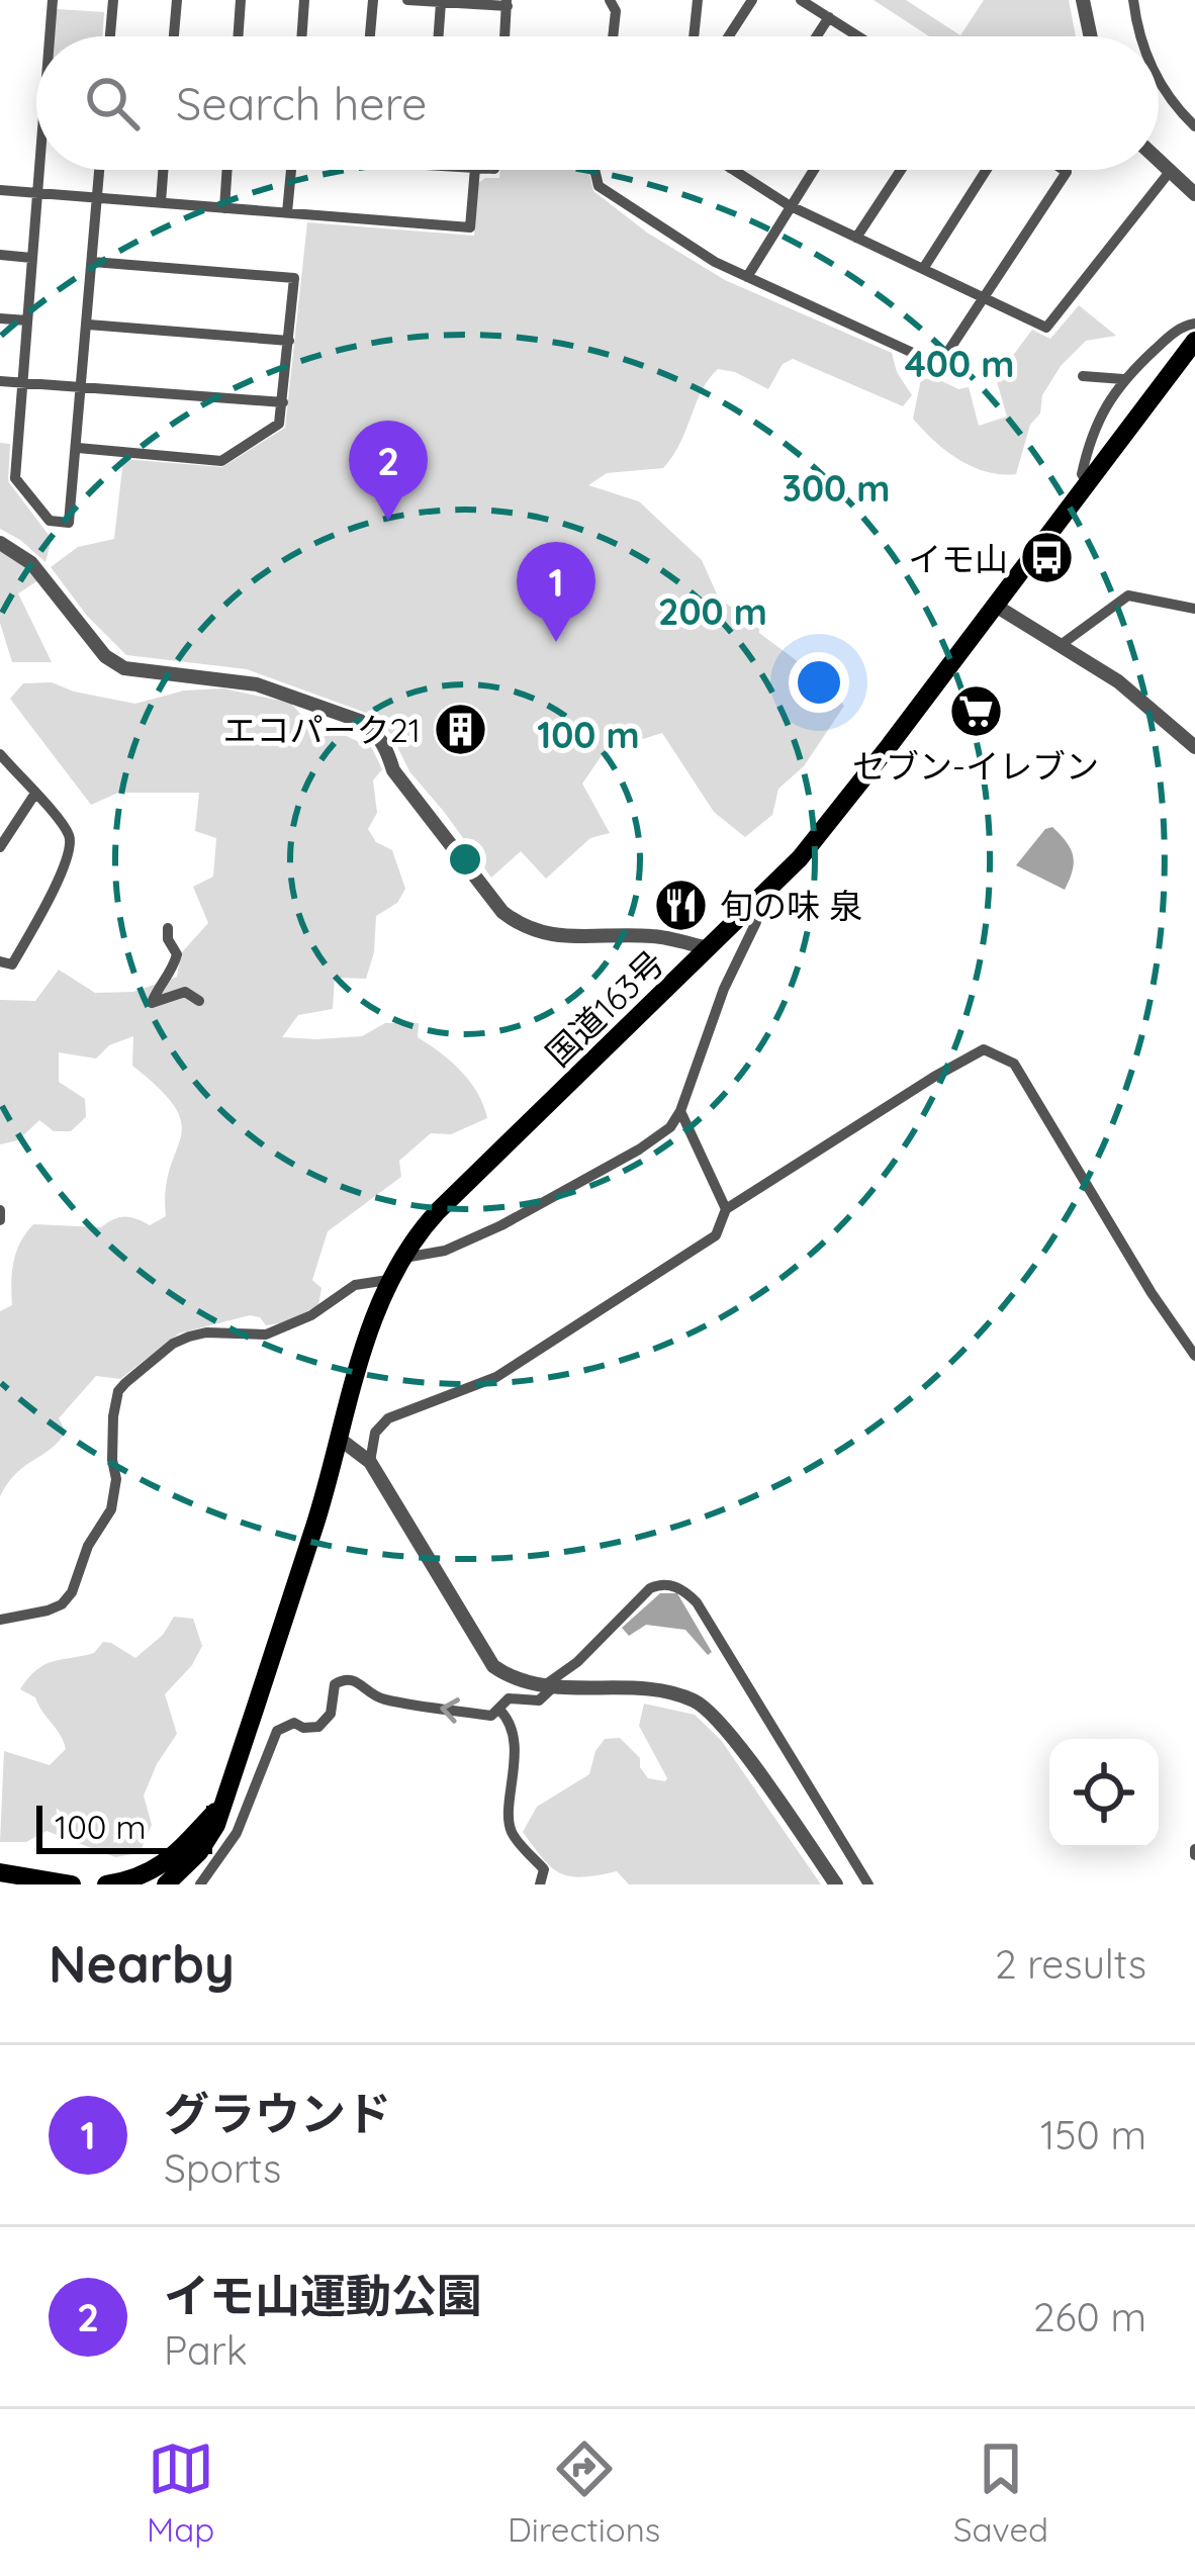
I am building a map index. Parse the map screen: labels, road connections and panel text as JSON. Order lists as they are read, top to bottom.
{
  "streets": {
    "highway": ["国道163号"]
  },
  "places": {
    "bus stop": ["イモ山"],
    "supermarket": ["セブン-イレブン"],
    "building": ["エコパーク21"],
    "restaurant": ["旬の味 泉"]
  },
  "scale_bar": "100 m",
  "page": {
    "search": "Search here",
    "pins": ["2", "1"],
    "scale": "100 m",
    "heading": ["Nearby", "2 results"],
    "list": [
      {
        "mark": "1",
        "name": "グラウンド",
        "note": "Sports",
        "value": "150 m"
      },
      {
        "mark": "2",
        "name": "イモ山運動公園",
        "note": "Park",
        "value": "260 m"
      }
    ],
    "nav": ["Map", "Directions", "Saved"]
  },
  "rings": [
    "400 m",
    "300 m",
    "200 m",
    "100 m"
  ]
}
